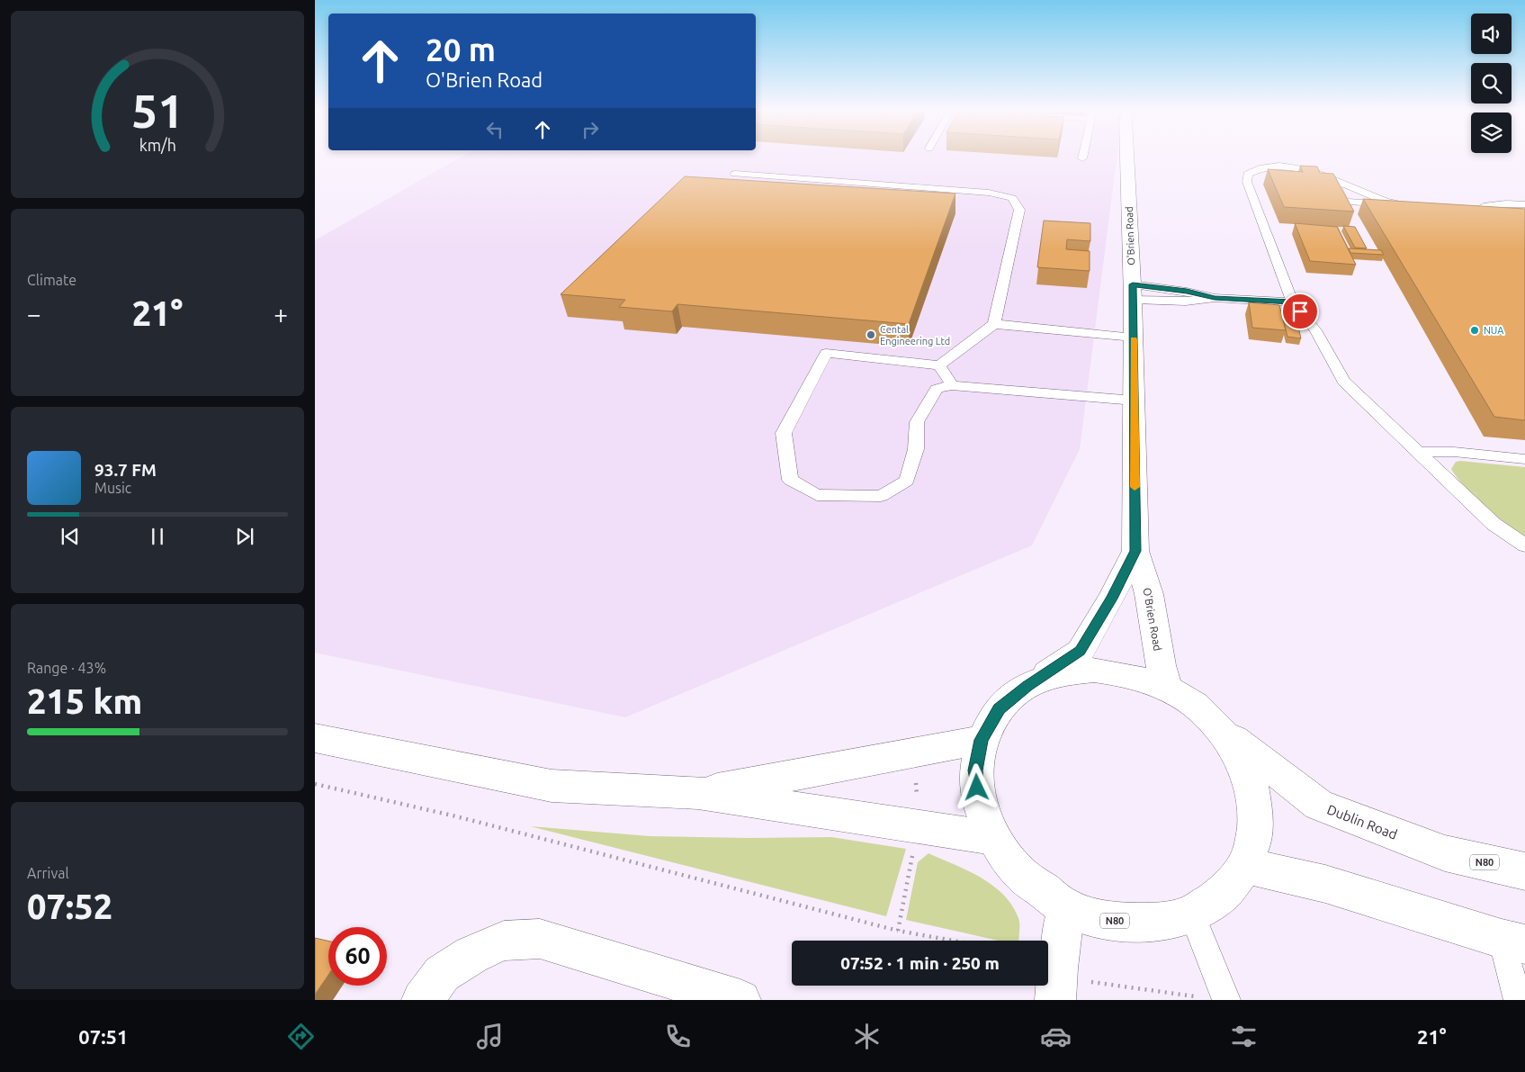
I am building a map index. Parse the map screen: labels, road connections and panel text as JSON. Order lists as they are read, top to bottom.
{
  "streets": {
    "main road": ["O'Brien Road", "Dublin Road", "N80"]
  },
  "crossings": [
    ["O'Brien Road", "N80"],
    ["Dublin Road", "N80"]
  ],
  "places": ["NUA", "Cental Engineering Ltd"],
  "page": {
    "turn": ["20 m", "O'Brien Road"],
    "tile": [
      "Climate",
      ["Range · 43%", "215 km"],
      ["Arrival", "07:52"]
    ],
    "heat": ["−", "21°", "+"],
    "song": ["93.7 FM", "Music"],
    "limit": "60",
    "trip": "07:52 · 1 min · 250 m",
    "tabs": ["07:51", "21°"],
    "gauge": ["51", "km/h"]
  }
}
